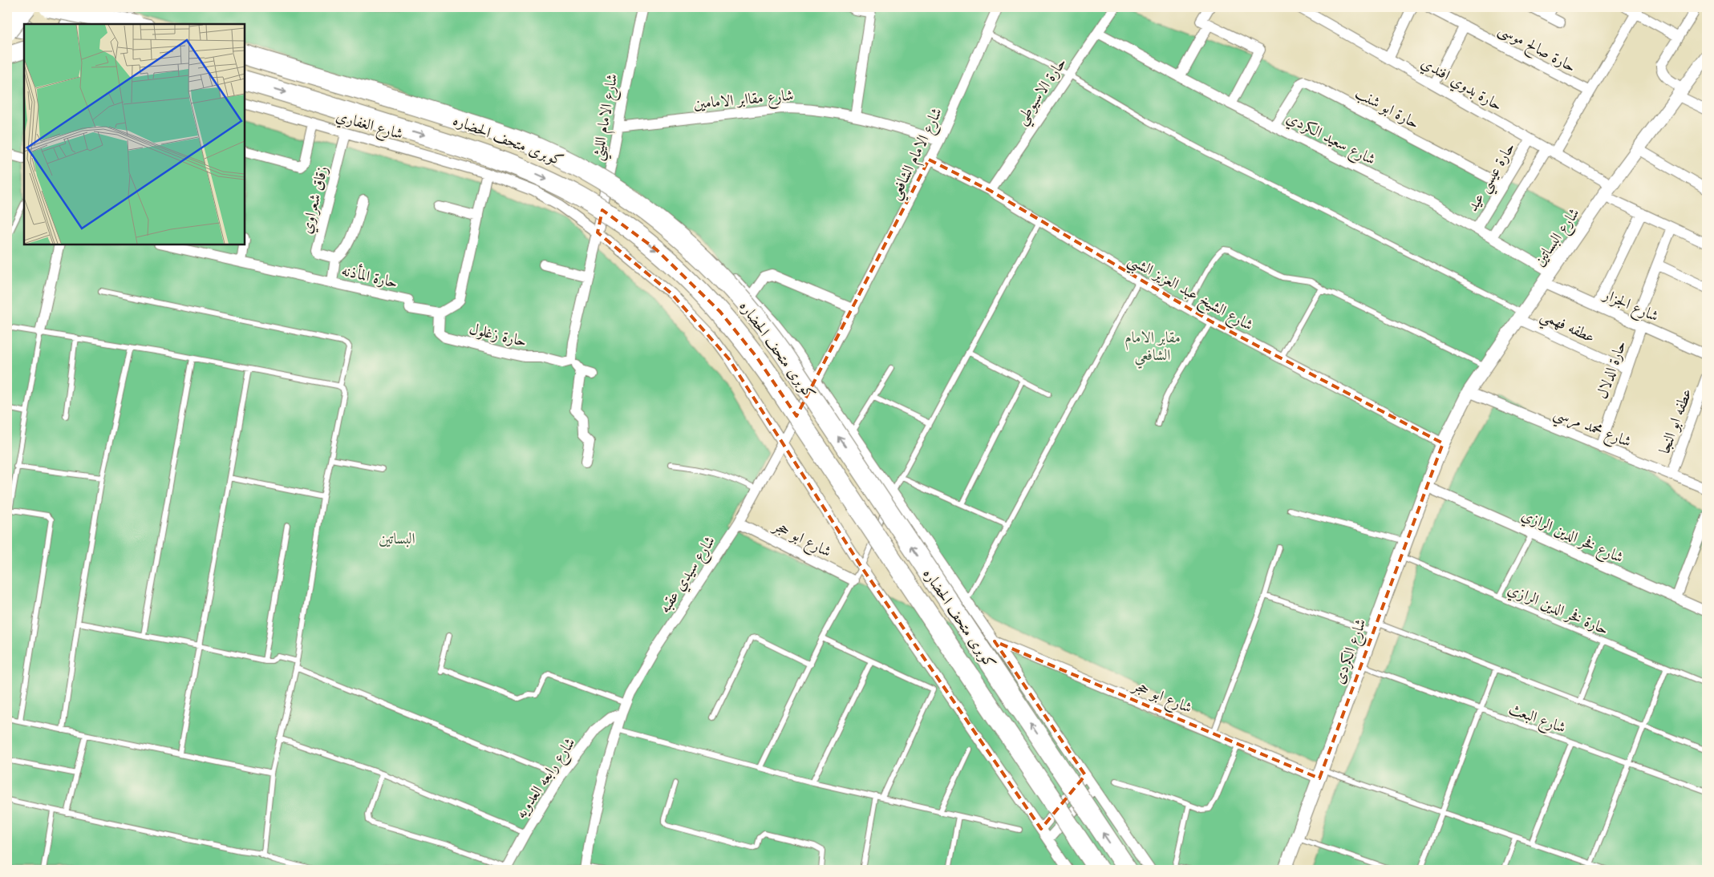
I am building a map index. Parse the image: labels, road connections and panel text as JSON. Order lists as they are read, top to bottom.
{
  "streets": {
    "highway": ["كوبرى متحف الحضاره"],
    "street": [
      "حارة صالح موسى",
      "حارة بدوي افندي",
      "حارة الاسيوطي",
      "شارع مقاابر الامامين",
      "حارة ابو شنب",
      "شارع الامام الليثي",
      "شارع الغفاري",
      "شارع سعيد الكردي",
      "شارع الامام الشافعي",
      "حارة عيسي عيد",
      "زقاق شعراوي",
      "شارع البساتين",
      "حارة المأذنه",
      "شارع الشيخ عبد العزيز الشبي",
      "شارع الجزار",
      "عطفه فهمي",
      "حارة زغلول",
      "حارة الدلال",
      "عطفه ابو النجا",
      "شارع محمد مرسي",
      "شارع فخر الدين الرازي",
      "شارع ابو حجر",
      "شارع سيدي عقبه",
      "شارع الكردى",
      "شارع رابعه العدويه"
    ],
    "lane": ["حارة فخر الدين الرازي", "شارع البعث"]
  },
  "crossings": [
    ["حارة بدوي افندي", "حارة عيسي عيد"],
    ["حارة بدوي افندي", "شارع البساتين"],
    ["حارة بدوي افندي", "حارة الدلال"],
    ["حارة الاسيوطي", "شارع سعيد الكردي"],
    ["حارة الاسيوطي", "شارع الشيخ عبد العزيز الشبي"],
    ["شارع مقاابر الامامين", "شارع الامام الليثي"],
    ["شارع مقاابر الامامين", "شارع الامام الشافعي"],
    ["حارة ابو شنب", "شارع سعيد الكردي"],
    ["حارة ابو شنب", "حارة عيسي عيد"],
    ["شارع الامام الليثي", "شارع الغفاري"],
    ["شارع الغفاري", "زقاق شعراوي"],
    ["شارع الغفاري", "شارع سيدي عقبه"],
    ["شارع سعيد الكردي", "حارة عيسي عيد"],
    ["شارع سعيد الكردي", "شارع البساتين"],
    ["شارع سعيد الكردي", "شارع الجزار"],
    ["شارع الامام الشافعي", "شارع الشيخ عبد العزيز الشبي"],
    ["شارع الامام الشافعي", "شارع سيدي عقبه"],
    ["شارع البساتين", "شارع الشيخ عبد العزيز الشبي"],
    ["شارع البساتين", "شارع الجزار"],
    ["شارع البساتين", "عطفه فهمي"],
    ["شارع البساتين", "شارع محمد مرسي"],
    ["شارع البساتين", "شارع الكردى"],
    ["حارة المأذنه", "حارة زغلول"],
    ["شارع الشيخ عبد العزيز الشبي", "شارع الكردى"],
    ["شارع الجزار", "حارة الدلال"],
    ["عطفه فهمي", "حارة الدلال"],
    ["حارة الدلال", "شارع محمد مرسي"],
    ["عطفه ابو النجا", "شارع محمد مرسي"],
    ["شارع فخر الدين الرازي", "شارع الكردى"],
    ["شارع ابو حجر", "شارع سيدي عقبه"],
    ["شارع ابو حجر", "شارع الكردى"],
    ["شارع سيدي عقبه", "شارع رابعه العدويه"],
    ["حارة فخر الدين الرازي", "شارع الكردى"],
    ["شارع الكردى", "شارع البعث"]
  ],
  "parks": ["مقابر الامام الشافعي", "البساتين"]
}
